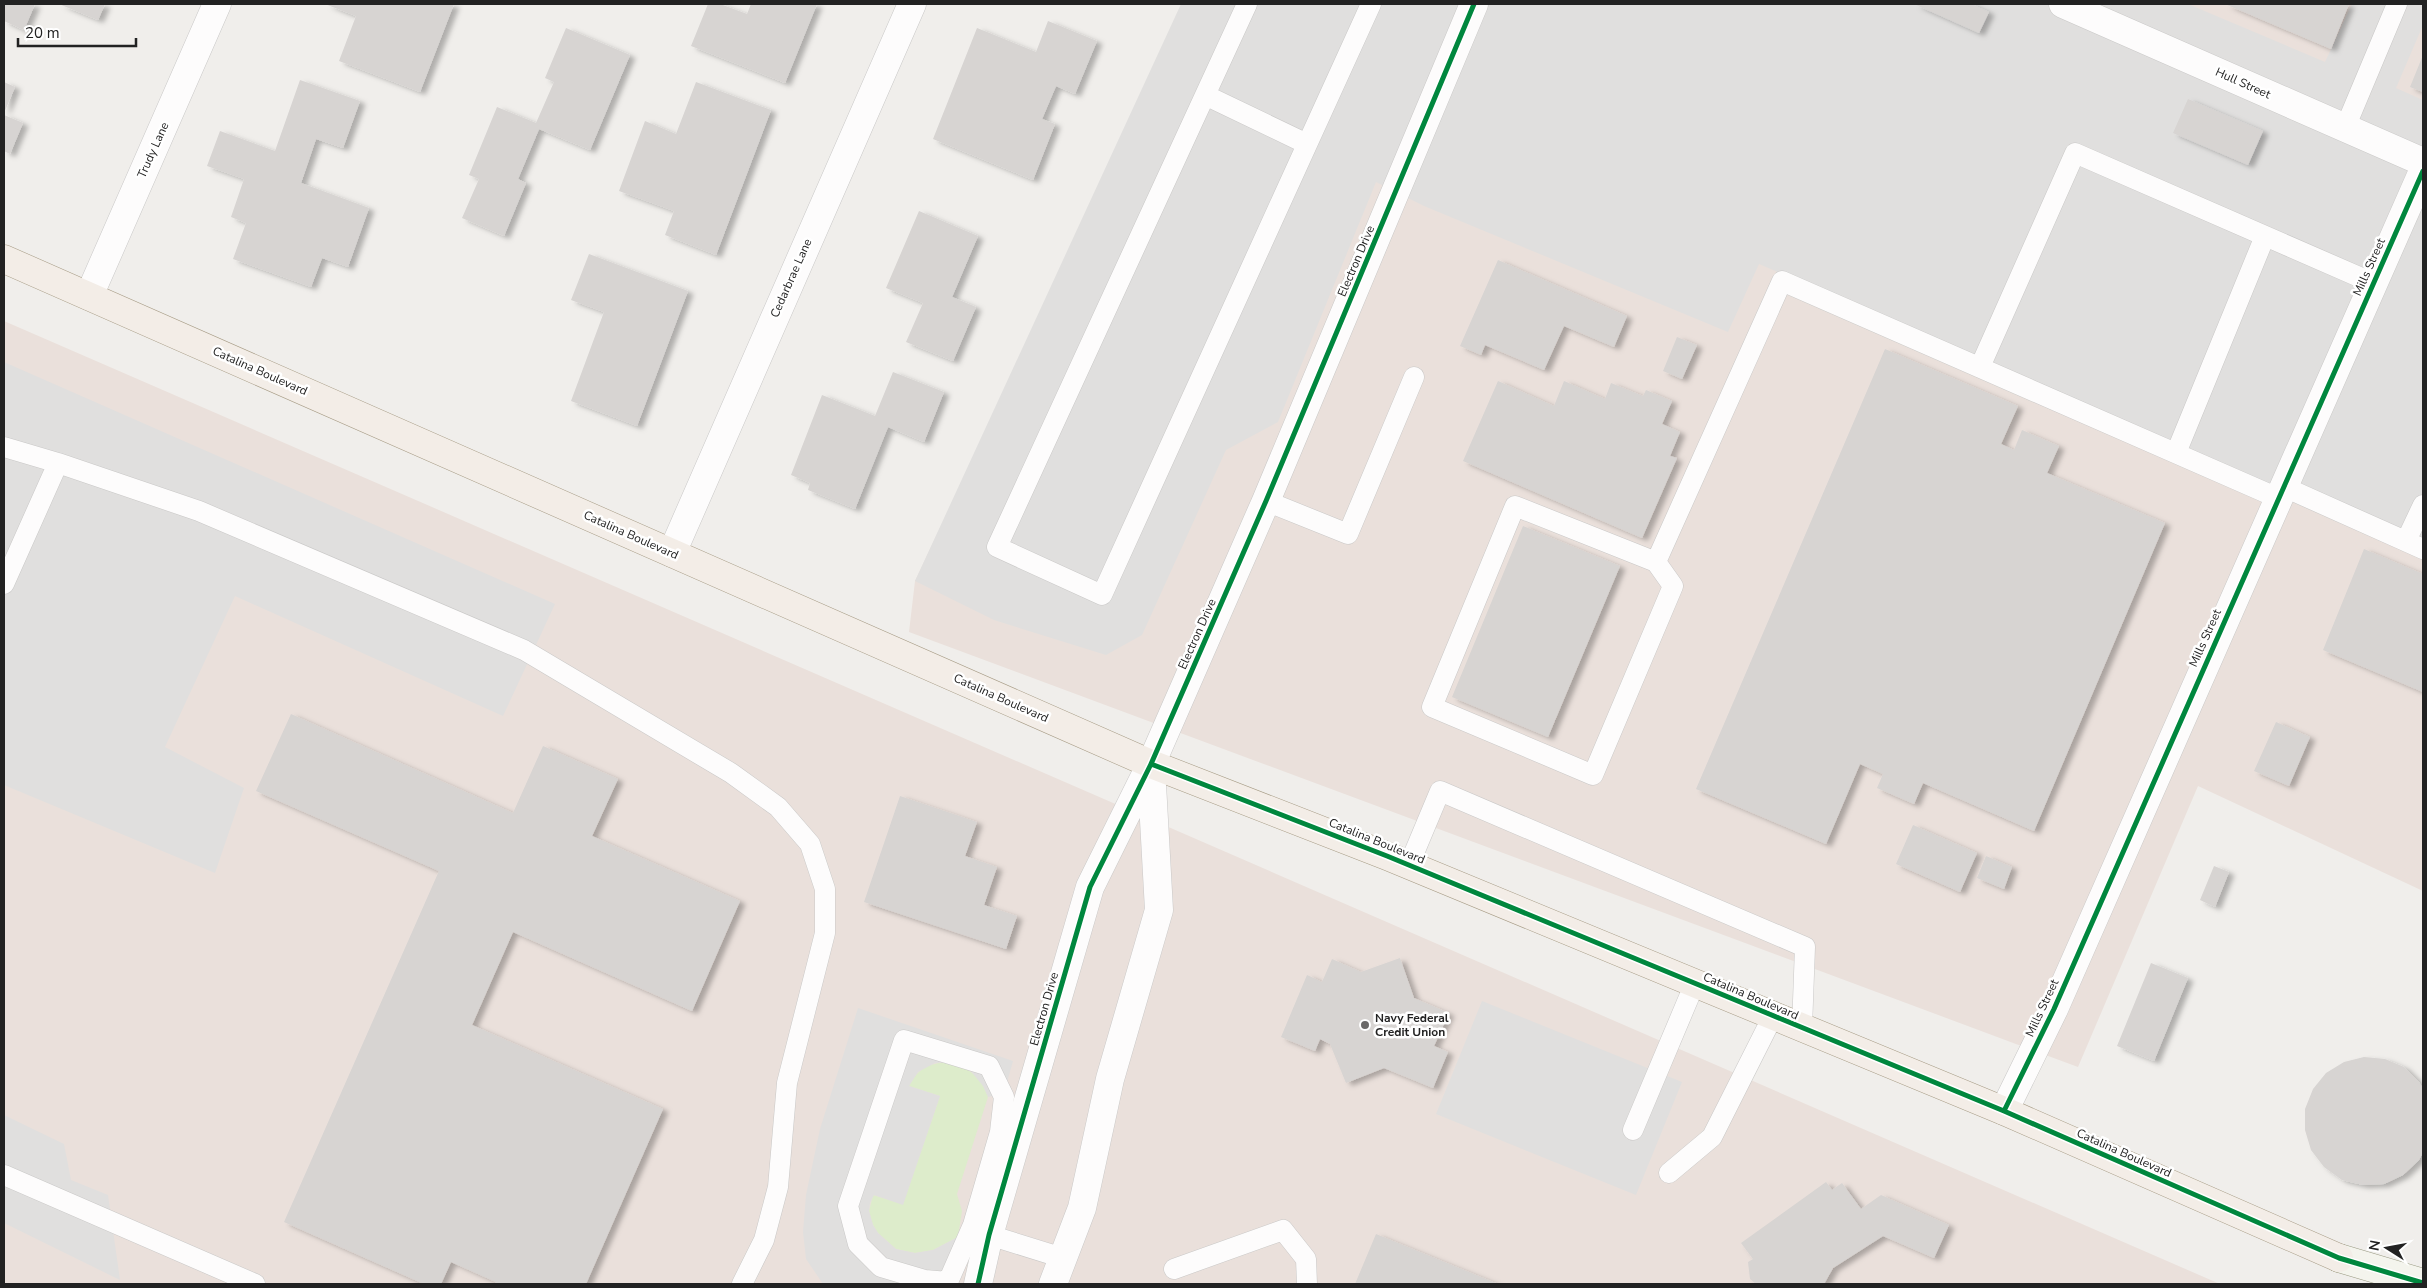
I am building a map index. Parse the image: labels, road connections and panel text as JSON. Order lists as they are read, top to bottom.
{
  "streets": {
    "main road": ["Catalina Boulevard"],
    "street": [
      "Hull Street",
      "Trudy Lane",
      "Electron Drive",
      "Mills Street",
      "Cedarbrae Lane"
    ]
  },
  "crossings": [
    ["Trudy Lane", "Catalina Boulevard"],
    ["Electron Drive", "Catalina Boulevard"],
    ["Mills Street", "Catalina Boulevard"],
    ["Cedarbrae Lane", "Catalina Boulevard"]
  ],
  "places": ["Navy Federal Credit Union"],
  "scale_bar": "20 m",
  "north": "left"
}
